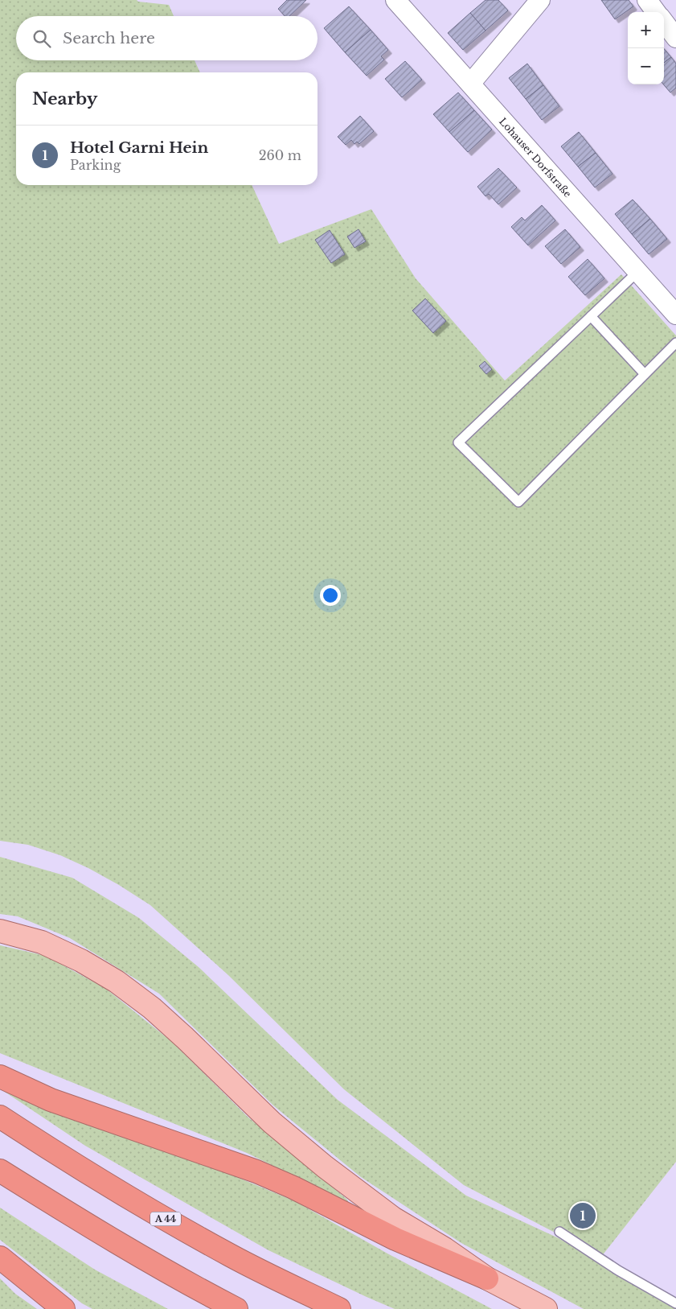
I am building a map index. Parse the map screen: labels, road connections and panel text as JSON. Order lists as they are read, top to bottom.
{
  "streets": {
    "highway": ["A 44"],
    "street": ["Lohauser Dorfstraße"]
  },
  "page": {
    "map_buttons": ["+", "−"],
    "search": "Search here",
    "heading": "Nearby",
    "list": [
      {
        "mark": "1",
        "name": "Hotel Garni Hein",
        "note": "Parking",
        "value": "260 m"
      }
    ],
    "pins": "1"
  }
}
